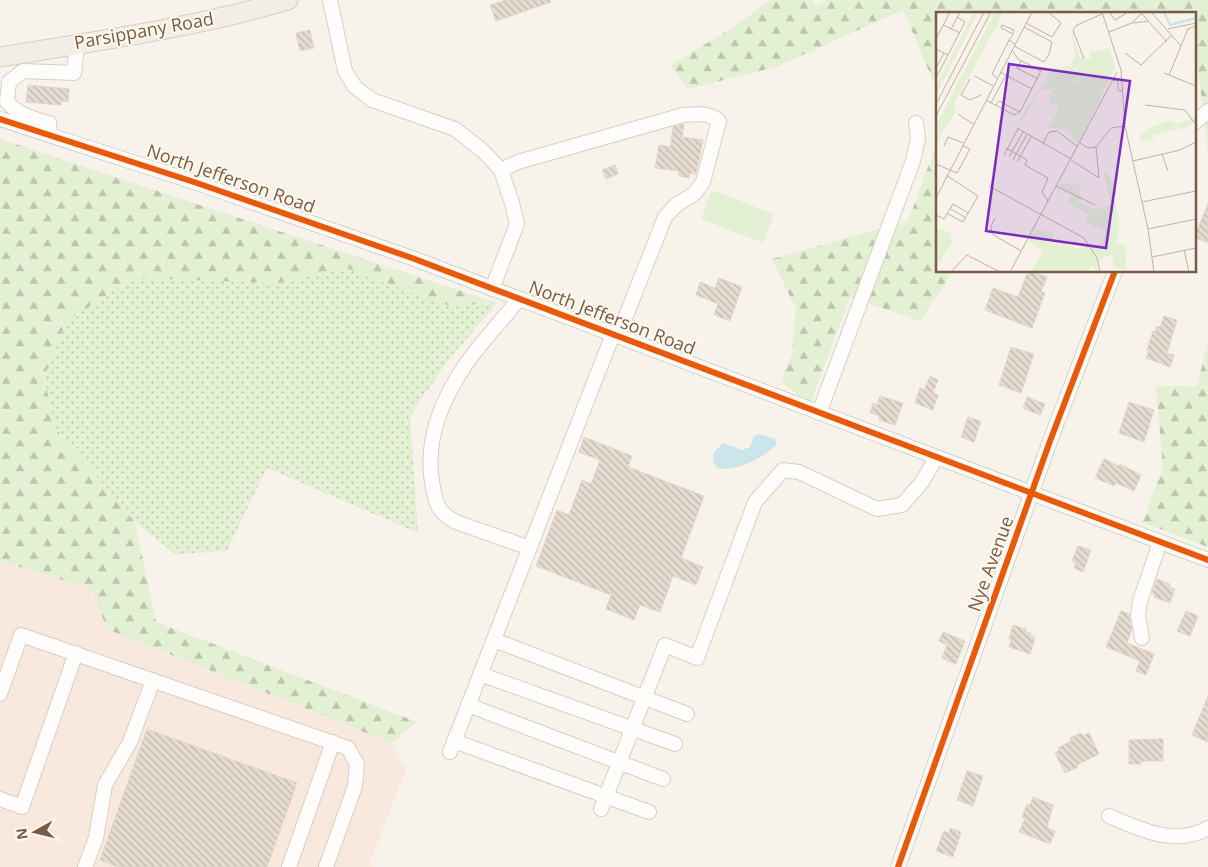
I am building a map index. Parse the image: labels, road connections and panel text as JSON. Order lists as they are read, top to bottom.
{
  "streets": {
    "main road": ["Parsippany Road"],
    "street": ["North Jefferson Road", "Nye Avenue"]
  },
  "crossings": [
    ["North Jefferson Road", "Nye Avenue"]
  ],
  "north": "left"
}
